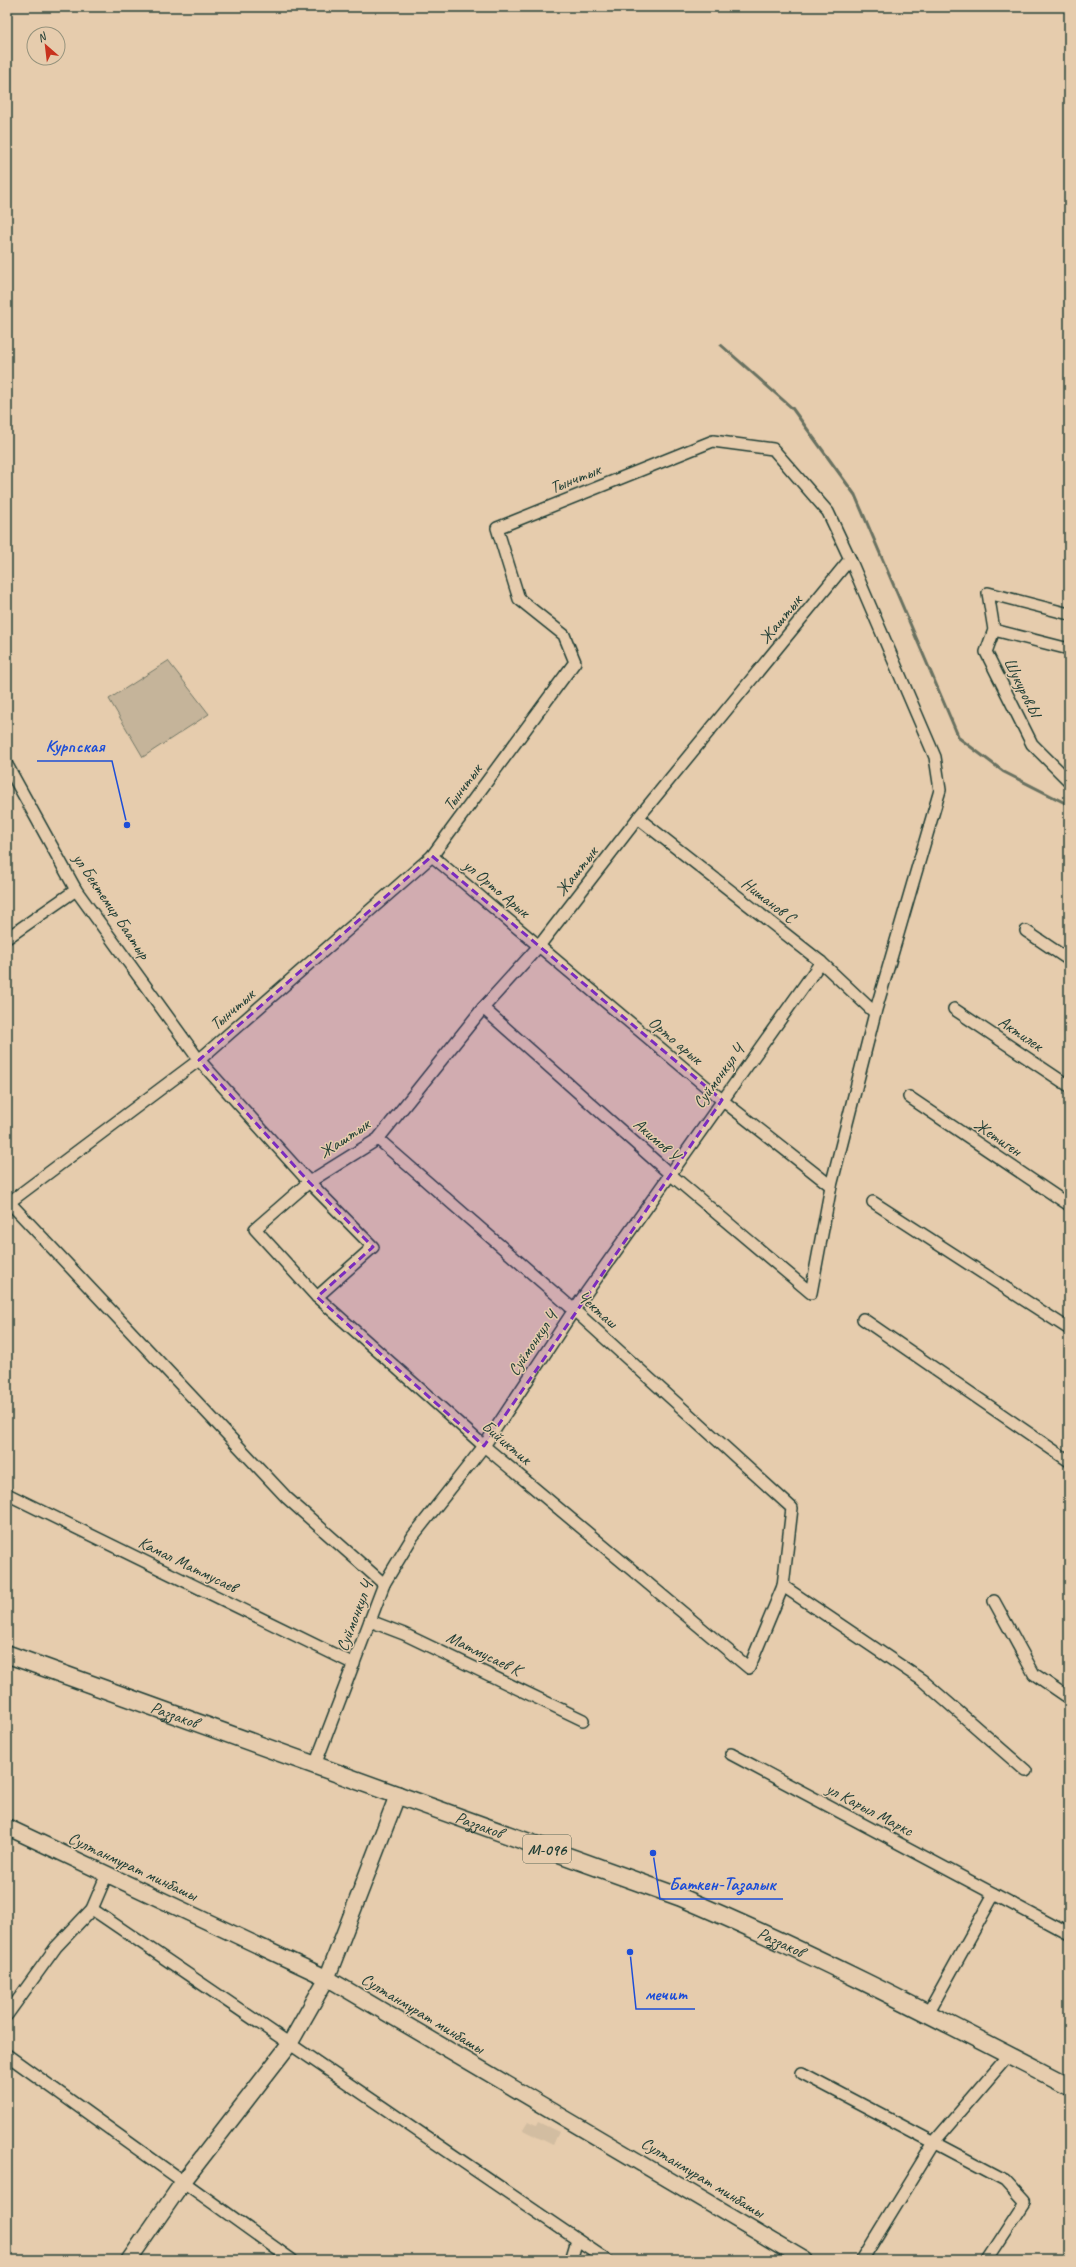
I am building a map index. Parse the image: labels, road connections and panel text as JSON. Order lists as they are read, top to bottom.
{
  "streets": {
    "main road": ["Раззаков", "М-096"],
    "street": [
      "Тынчтык",
      "Жаштык",
      "Шукуров.Ы",
      "ул Орто Арык",
      "Нишанов С",
      "ул Бектемир Баатыр",
      "Актилек",
      "Орто арык",
      "Суймонкул Ч",
      "Жетиген",
      "Акимов У",
      "Чекташ",
      "Бийиктик",
      "Камал Матмусаев",
      "Матмусаев К",
      "ул Карыл Маркс",
      "Султанмурат минбашы"
    ]
  },
  "crossings": [
    ["Тынчтык", "Жаштык"],
    ["Тынчтык", "ул Орто Арык"],
    ["Тынчтык", "ул Бектемир Баатыр"],
    ["Жаштык", "ул Орто Арык"],
    ["Жаштык", "Нишанов С"],
    ["Жаштык", "ул Бектемир Баатыр"],
    ["Жаштык", "Орто арык"],
    ["Жаштык", "Акимов У"],
    ["Жаштык", "Чекташ"],
    ["Жаштык", "Бийиктик"],
    ["ул Орто Арык", "Орто арык"],
    ["Нишанов С", "Суймонкул Ч"],
    ["ул Бектемир Баатыр", "Бийиктик"],
    ["Орто арык", "Суймонкул Ч"],
    ["Орто арык", "Акимов У"],
    ["Суймонкул Ч", "Акимов У"],
    ["Суймонкул Ч", "Чекташ"],
    ["Суймонкул Ч", "Бийиктик"],
    ["Суймонкул Ч", "Камал Матмусаев"],
    ["Суймонкул Ч", "Матмусаев К"],
    ["Суймонкул Ч", "Раззаков"],
    ["Чекташ", "Бийиктик"]
  ],
  "places": ["Курпская", "Баткен-Тазалык", "мечит"],
  "north": "top left"
}
